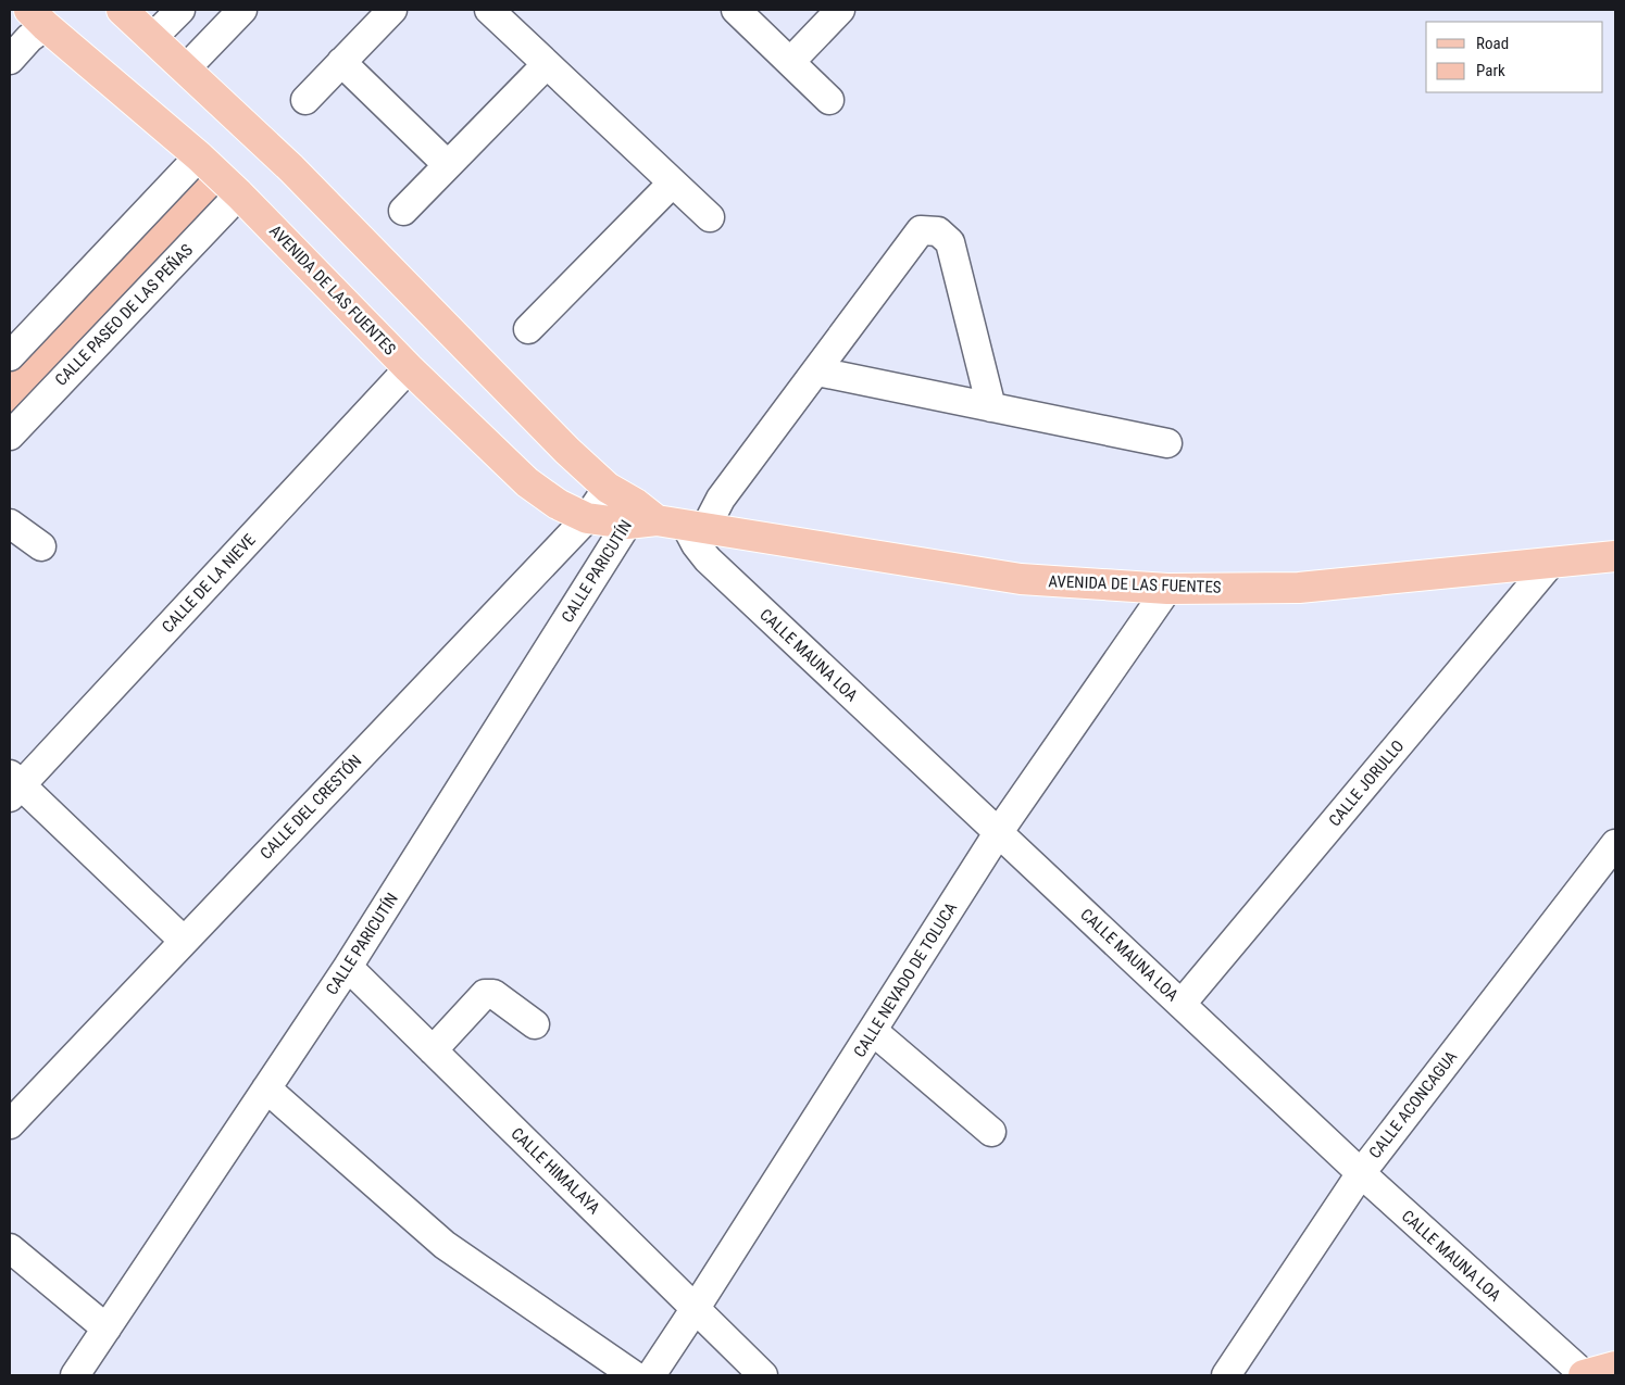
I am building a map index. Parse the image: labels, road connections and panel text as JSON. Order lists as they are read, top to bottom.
{
  "streets": {
    "main road": ["AVENIDA DE LAS FUENTES"],
    "street": [
      "CALLE PASEO DE LAS PEÑAS",
      "CALLE PARICUTÍN",
      "CALLE DE LA NIEVE",
      "CALLE MAUNA LOA",
      "CALLE JORULLO",
      "CALLE DEL CRESTÓN",
      "CALLE NEVADO DE TOLUCA",
      "CALLE ACONCAGUA",
      "CALLE HIMALAYA"
    ]
  },
  "crossings": [
    ["AVENIDA DE LAS FUENTES", "CALLE PASEO DE LAS PEÑAS"],
    ["AVENIDA DE LAS FUENTES", "CALLE PARICUTÍN"],
    ["AVENIDA DE LAS FUENTES", "CALLE DE LA NIEVE"],
    ["AVENIDA DE LAS FUENTES", "CALLE MAUNA LOA"],
    ["AVENIDA DE LAS FUENTES", "CALLE JORULLO"],
    ["AVENIDA DE LAS FUENTES", "CALLE DEL CRESTÓN"],
    ["AVENIDA DE LAS FUENTES", "CALLE NEVADO DE TOLUCA"],
    ["CALLE PARICUTÍN", "CALLE HIMALAYA"],
    ["CALLE MAUNA LOA", "CALLE JORULLO"],
    ["CALLE MAUNA LOA", "CALLE NEVADO DE TOLUCA"],
    ["CALLE MAUNA LOA", "CALLE ACONCAGUA"],
    ["CALLE NEVADO DE TOLUCA", "CALLE HIMALAYA"]
  ],
  "legend": ["Road", "Park"]
}
